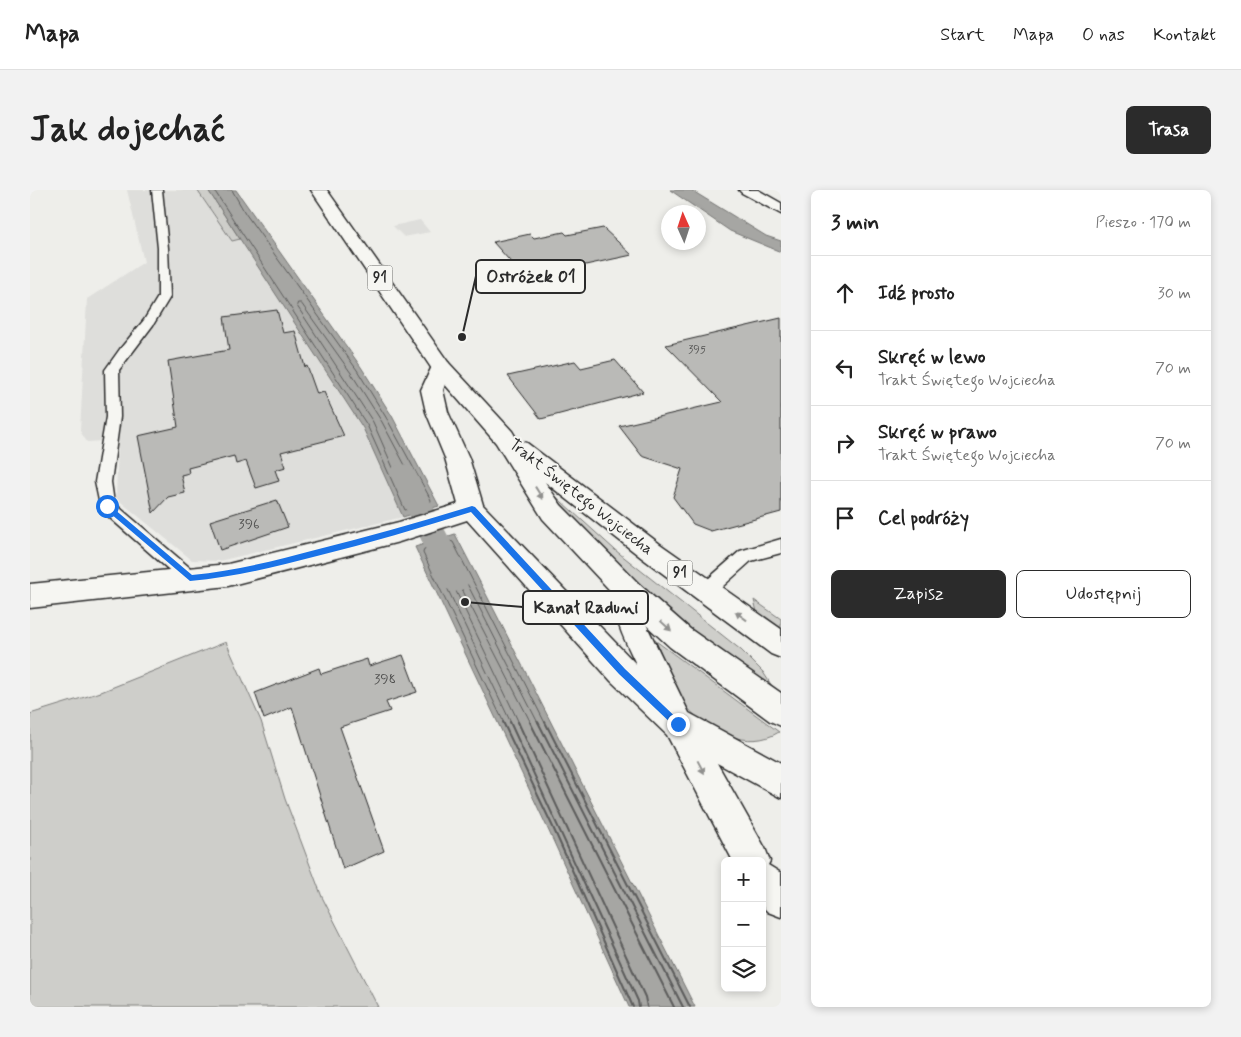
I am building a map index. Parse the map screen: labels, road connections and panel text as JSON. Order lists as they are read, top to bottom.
{
  "streets": {
    "main road": ["91", "Trakt Świętego Wojciecha"]
  },
  "places": ["Ostróżek 01", "Kanał Raduni"],
  "house_numbers": ["395", "396", "398"],
  "north": "top",
  "page": {
    "header": "Mapa",
    "nav": [
      "Start",
      "Mapa",
      "O nas",
      "Kontakt"
    ],
    "buttons": [
      "Trasa",
      ["Zapisz", "Udostępnij"]
    ],
    "title": "Jak dojechać",
    "heading": ["3 min", "Pieszo · 170 m"],
    "list": [
      ["Idź prosto", "30 m"],
      ["Skręć w lewo", "Trakt Świętego Wojciecha", "70 m"],
      ["Skręć w prawo", "Trakt Świętego Wojciecha", "70 m"],
      "Cel podróży"
    ],
    "map_buttons": ["+", "−"]
  }
}
